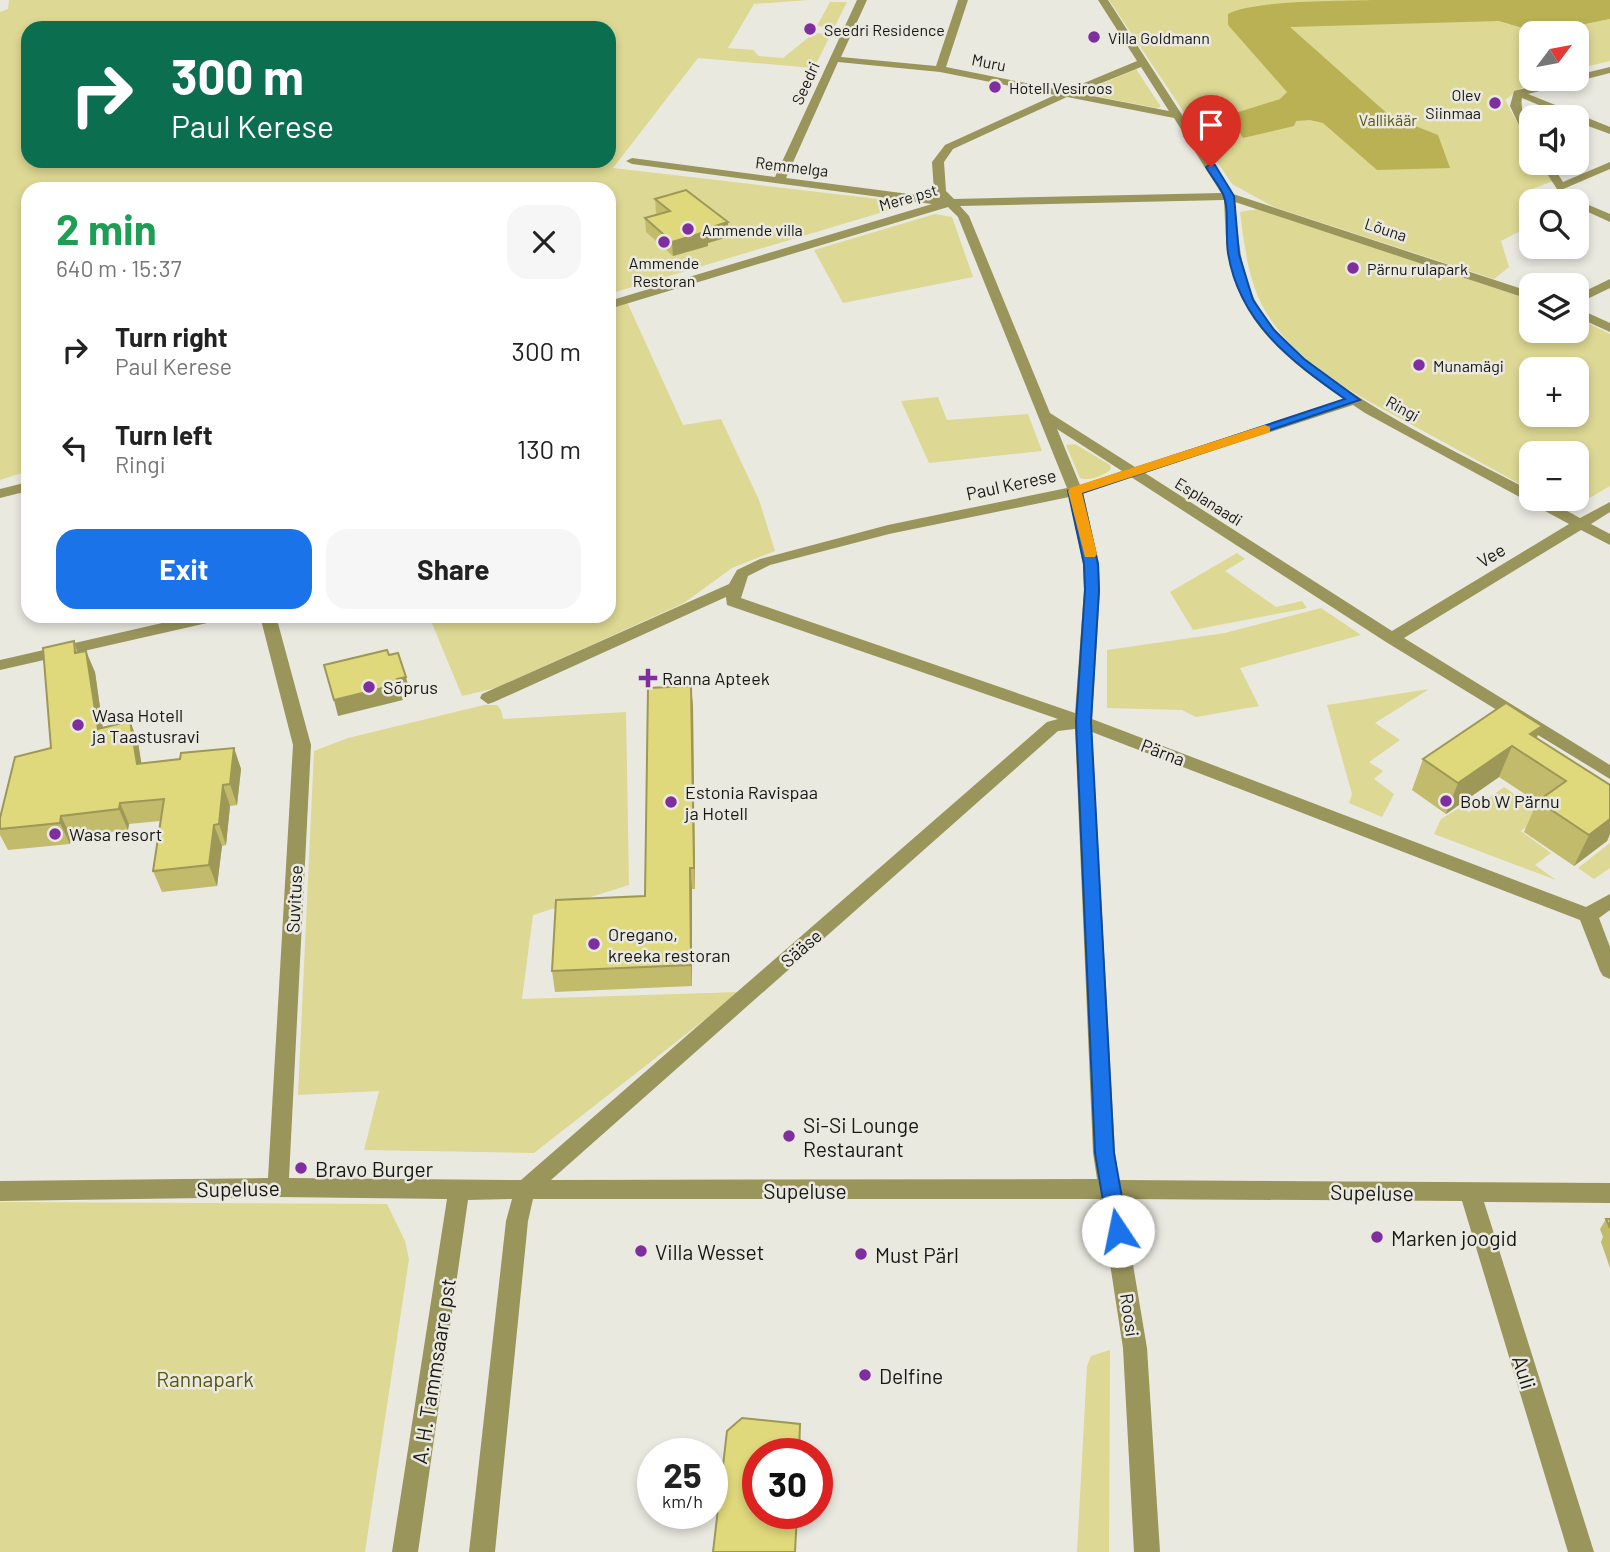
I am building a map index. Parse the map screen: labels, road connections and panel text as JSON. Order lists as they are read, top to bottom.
{
  "streets": {
    "street": [
      "Muru",
      "Seedri",
      "Remmelga",
      "Mere pst",
      "Lõuna",
      "Ringi",
      "Paul Kerese",
      "Esplanaadi",
      "Vee",
      "Pärna",
      "Suvituse",
      "Sääse",
      "Supeluse",
      "Roosi",
      "A. H. Tammsaare pst",
      "Auli"
    ]
  },
  "crossings": [
    ["Muru", "Seedri"],
    ["Muru", "Ringi"],
    ["Seedri", "Remmelga"],
    ["Remmelga", "Mere pst"],
    ["Mere pst", "Lõuna"],
    ["Mere pst", "Ringi"],
    ["Lõuna", "Ringi"],
    ["Ringi", "Paul Kerese"],
    ["Ringi", "Vee"],
    ["Paul Kerese", "Esplanaadi"],
    ["Paul Kerese", "Pärna"],
    ["Paul Kerese", "Roosi"],
    ["Esplanaadi", "Vee"],
    ["Esplanaadi", "Roosi"],
    ["Pärna", "Sääse"],
    ["Pärna", "Roosi"],
    ["Suvituse", "Supeluse"],
    ["Sääse", "Supeluse"],
    ["Sääse", "Roosi"],
    ["Supeluse", "Roosi"],
    ["Supeluse", "A. H. Tammsaare pst"],
    ["Supeluse", "Auli"]
  ],
  "parks": ["Vallikäär", "Rannapark"],
  "places": {
    "other": [
      "Seedri Residence",
      "Villa Goldmann",
      "Hotell Vesiroos",
      "Olev Siinmaa",
      "Ammende villa",
      "Ammende Restoran",
      "Pärnu rulapark",
      "Munamägi",
      "Sõprus",
      "Wasa Hotell ja Taastusravi",
      "Bob W Pärnu",
      "Estonia Ravispaa ja Hotell",
      "Wasa resort",
      "Oregano, kreeka restoran",
      "Si-Si Lounge Restaurant",
      "Bravo Burger",
      "Marken joogid",
      "Villa Wesset",
      "Must Pärl",
      "Delfine"
    ],
    "health": ["Ranna Apteek"]
  },
  "north": "top right",
  "page": {
    "map_buttons": ["+", "−"],
    "turn": ["300 m", "Paul Kerese"],
    "heading": ["2 min", "640 m · 15:37"],
    "list": [
      {
        "name": "Turn right",
        "note": "Paul Kerese",
        "value": "300 m"
      },
      {
        "name": "Turn left",
        "note": "Ringi",
        "value": "130 m"
      }
    ],
    "buttons": ["Exit", "Share"],
    "speed": "25 km/h",
    "limit": "30"
  }
}
